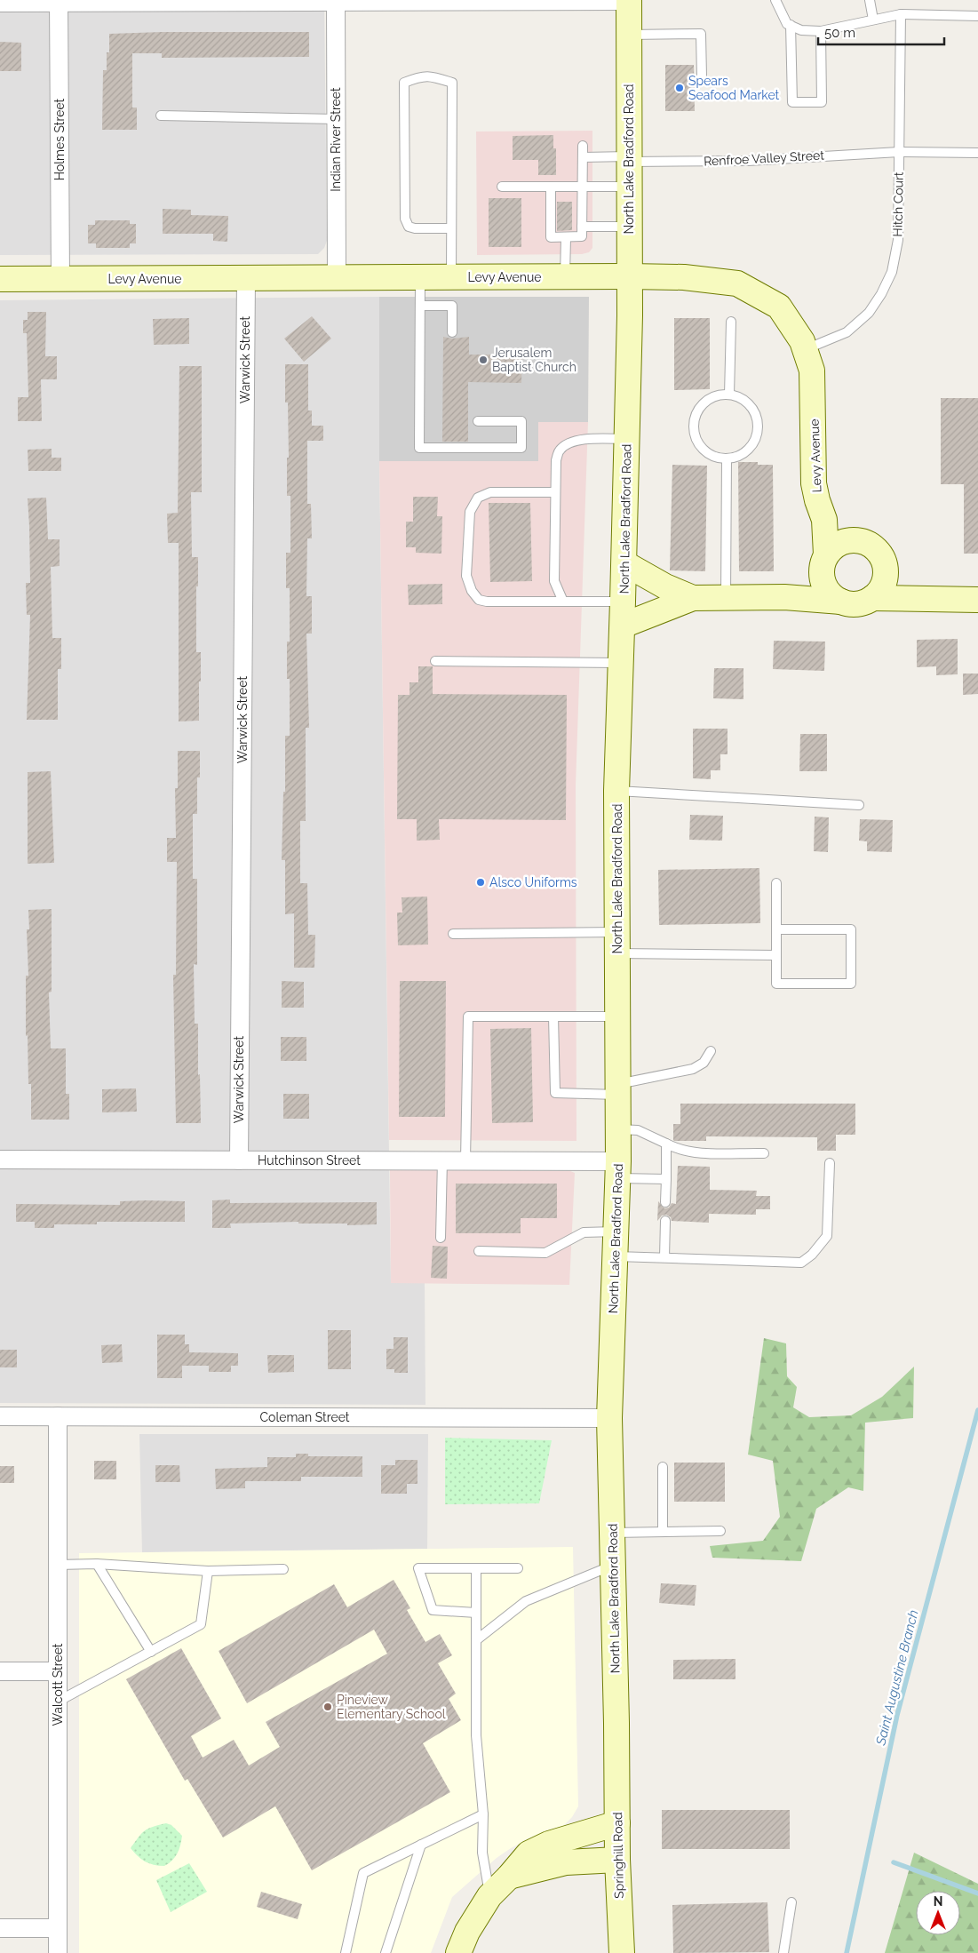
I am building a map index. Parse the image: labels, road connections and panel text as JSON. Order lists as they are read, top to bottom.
{
  "streets": {
    "main road": ["North Lake Bradford Road", "Levy Avenue", "Springhill Road"],
    "street": [
      "Holmes Street",
      "Indian River Street",
      "Warwick Street",
      "Hutchinson Street",
      "Coleman Street",
      "Walcott Street"
    ],
    "lane": ["Renfroe Valley Street", "Hitch Court"]
  },
  "crossings": [
    ["Holmes Street", "Levy Avenue"],
    ["Indian River Street", "Levy Avenue"],
    ["Renfroe Valley Street", "North Lake Bradford Road"],
    ["Renfroe Valley Street", "Hitch Court"],
    ["North Lake Bradford Road", "Levy Avenue"],
    ["North Lake Bradford Road", "Hutchinson Street"],
    ["North Lake Bradford Road", "Coleman Street"],
    ["North Lake Bradford Road", "Springhill Road"],
    ["Hitch Court", "Levy Avenue"],
    ["Levy Avenue", "Warwick Street"],
    ["Warwick Street", "Hutchinson Street"],
    ["Coleman Street", "Walcott Street"]
  ],
  "water": ["Saint Augustine Branch"],
  "places": [
    "Spears Seafood Market",
    "Jerusalem Baptist Church",
    "Alsco Uniforms",
    "Pineview Elementary School"
  ],
  "scale_bar": "50 m",
  "north": "top"
}
